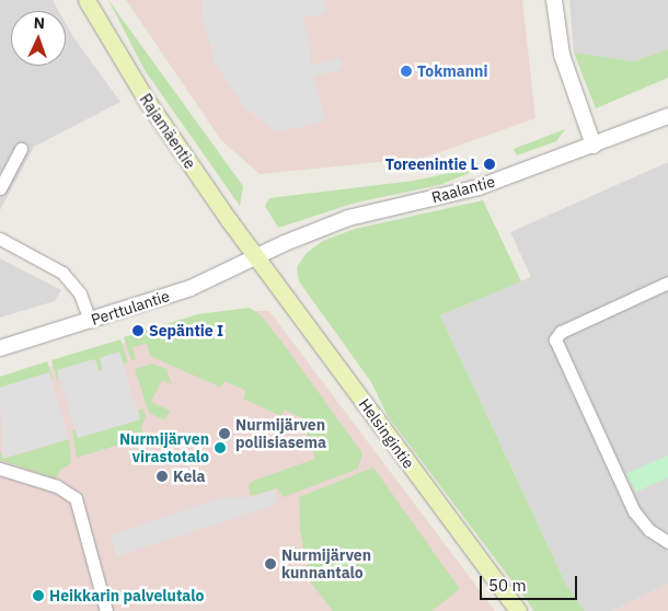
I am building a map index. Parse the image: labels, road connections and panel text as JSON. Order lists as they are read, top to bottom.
{
  "streets": {
    "main road": ["Rajamäentie", "Helsingintie"],
    "street": ["Raalantie", "Perttulantie"]
  },
  "crossings": [
    ["Rajamäentie", "Raalantie"],
    ["Rajamäentie", "Perttulantie"],
    ["Rajamäentie", "Helsingintie"],
    ["Raalantie", "Perttulantie"],
    ["Raalantie", "Helsingintie"],
    ["Perttulantie", "Helsingintie"]
  ],
  "places": [
    "Tokmanni",
    "Toreenintie L",
    "Sepäntie I",
    "Nurmijärven poliisiasema",
    "Nurmijärven virastotalo",
    "Kela",
    "Nurmijärven kunnantalo",
    "Heikkarin palvelutalo"
  ],
  "scale_bar": "50 m",
  "north": "top"
}
